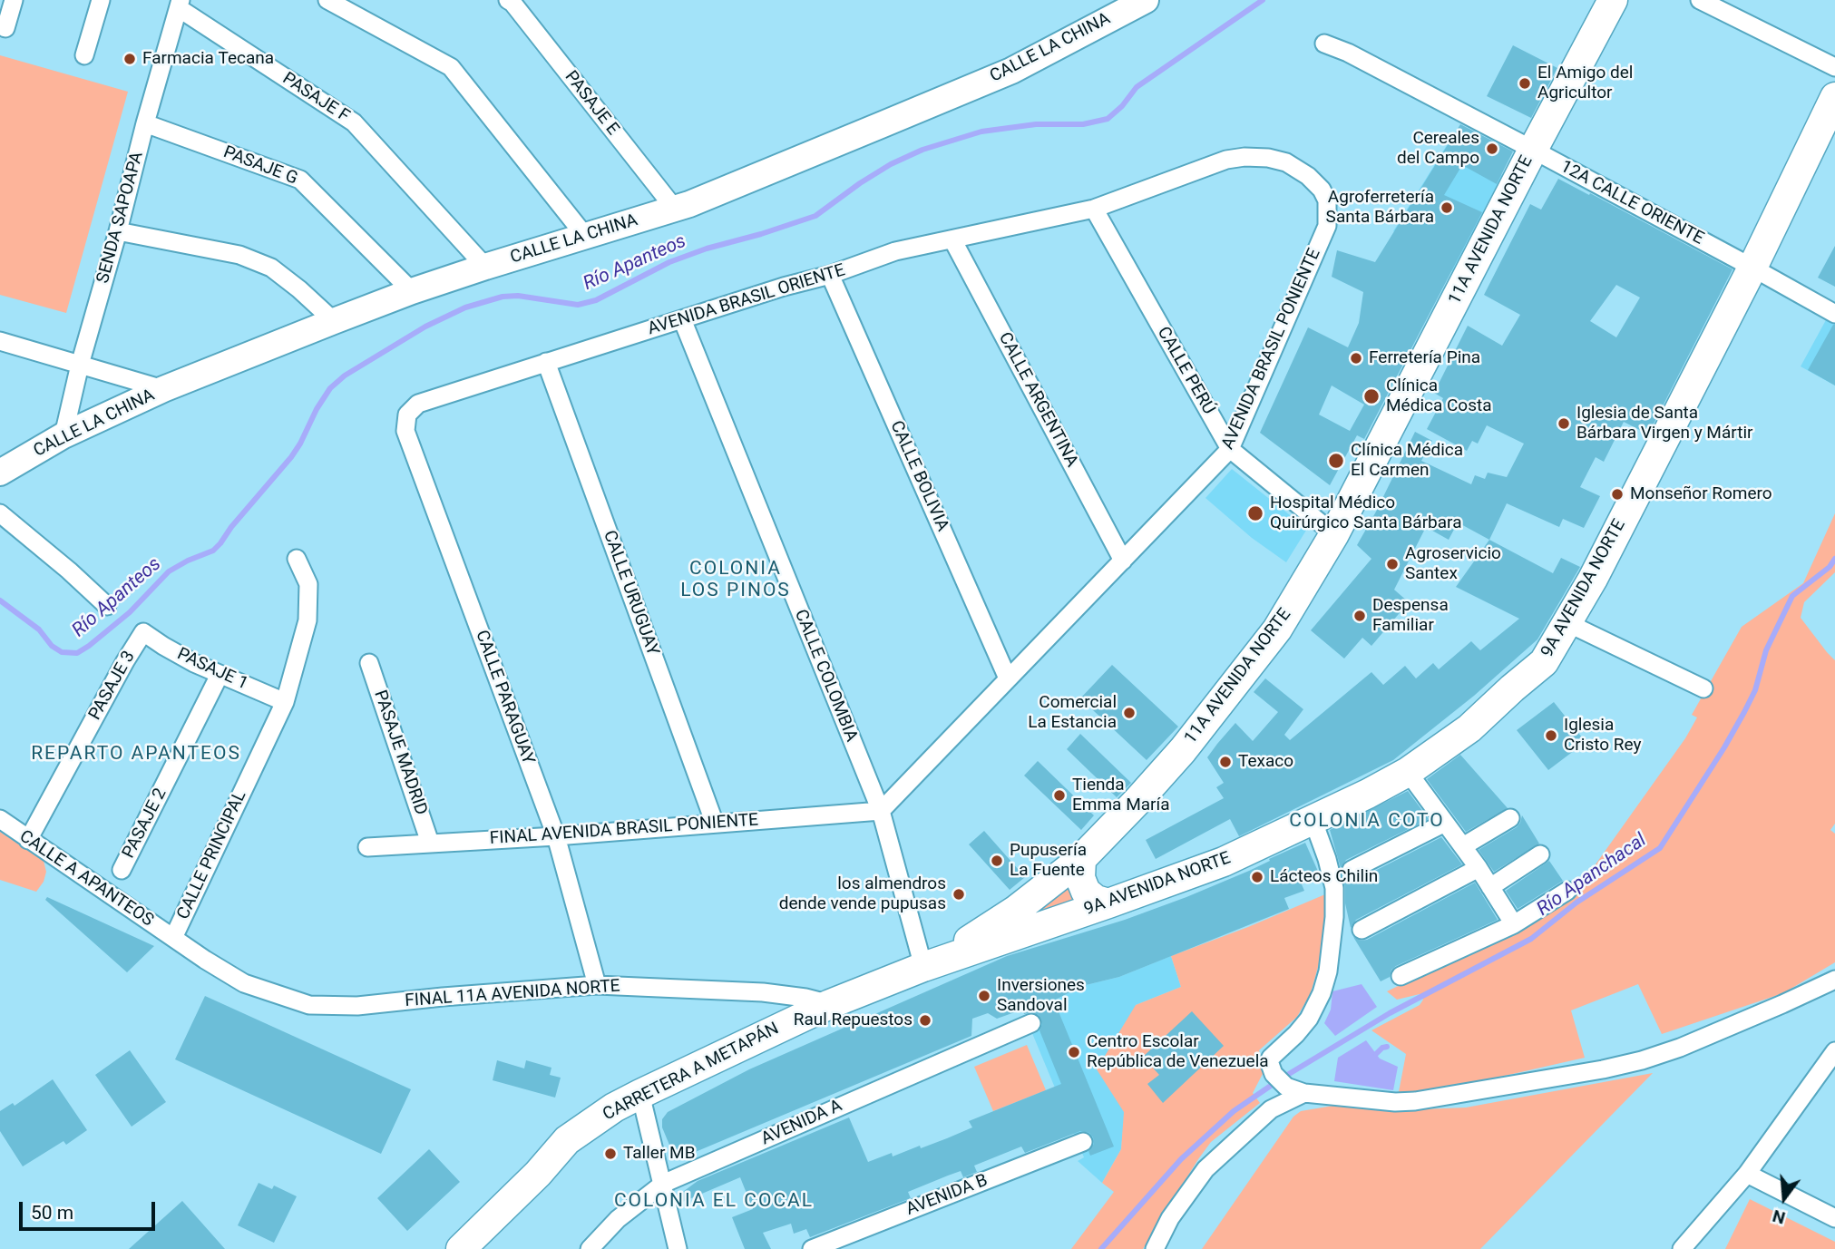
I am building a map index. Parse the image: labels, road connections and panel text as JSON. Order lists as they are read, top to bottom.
{
  "streets": {
    "main road": [
      "CALLE LA CHINA",
      "11A AVENIDA NORTE",
      "9A AVENIDA NORTE",
      "CARRETERA A METAPÁN"
    ],
    "street": [
      "PASAJE F",
      "PASAJE E",
      "PASAJE G",
      "12A CALLE ORIENTE",
      "SENDA SAPOAPA",
      "AVENIDA BRASIL ORIENTE",
      "AVENIDA BRASIL PONIENTE",
      "CALLE PERÚ",
      "CALLE ARGENTINA",
      "CALLE BOLIVIA",
      "CALLE URUGUAY",
      "PASAJE 1",
      "CALLE COLOMBIA",
      "PASAJE 3",
      "CALLE PARAGUAY",
      "PASAJE MADRID",
      "PASAJE 2",
      "FINAL AVENIDA BRASIL PONIENTE",
      "CALLE PRINCIPAL",
      "CALLE A APANTEOS",
      "FINAL 11A AVENIDA NORTE",
      "AVENIDA A",
      "AVENIDA B"
    ]
  },
  "crossings": [
    ["CALLE LA CHINA", "PASAJE F"],
    ["CALLE LA CHINA", "PASAJE E"],
    ["CALLE LA CHINA", "PASAJE G"],
    ["CALLE LA CHINA", "SENDA SAPOAPA"],
    ["PASAJE F", "SENDA SAPOAPA"],
    ["PASAJE G", "SENDA SAPOAPA"],
    ["12A CALLE ORIENTE", "11A AVENIDA NORTE"],
    ["12A CALLE ORIENTE", "9A AVENIDA NORTE"],
    ["11A AVENIDA NORTE", "CALLE PERÚ"],
    ["11A AVENIDA NORTE", "9A AVENIDA NORTE"],
    ["11A AVENIDA NORTE", "CALLE COLOMBIA"],
    ["11A AVENIDA NORTE", "CARRETERA A METAPÁN"],
    ["AVENIDA BRASIL ORIENTE", "AVENIDA BRASIL PONIENTE"],
    ["AVENIDA BRASIL ORIENTE", "CALLE PERÚ"],
    ["AVENIDA BRASIL ORIENTE", "CALLE ARGENTINA"],
    ["AVENIDA BRASIL ORIENTE", "CALLE BOLIVIA"],
    ["AVENIDA BRASIL ORIENTE", "CALLE URUGUAY"],
    ["AVENIDA BRASIL ORIENTE", "CALLE COLOMBIA"],
    ["AVENIDA BRASIL ORIENTE", "CALLE PARAGUAY"],
    ["AVENIDA BRASIL PONIENTE", "CALLE PERÚ"],
    ["AVENIDA BRASIL PONIENTE", "CALLE ARGENTINA"],
    ["AVENIDA BRASIL PONIENTE", "CALLE BOLIVIA"],
    ["AVENIDA BRASIL PONIENTE", "CALLE COLOMBIA"],
    ["AVENIDA BRASIL PONIENTE", "FINAL AVENIDA BRASIL PONIENTE"],
    ["9A AVENIDA NORTE", "CALLE COLOMBIA"],
    ["9A AVENIDA NORTE", "CARRETERA A METAPÁN"],
    ["CALLE URUGUAY", "FINAL AVENIDA BRASIL PONIENTE"],
    ["PASAJE 1", "PASAJE 3"],
    ["PASAJE 1", "PASAJE 2"],
    ["PASAJE 1", "CALLE PRINCIPAL"],
    ["CALLE COLOMBIA", "FINAL AVENIDA BRASIL PONIENTE"],
    ["CALLE COLOMBIA", "CARRETERA A METAPÁN"],
    ["PASAJE 3", "CALLE A APANTEOS"],
    ["CALLE PARAGUAY", "FINAL AVENIDA BRASIL PONIENTE"],
    ["CALLE PARAGUAY", "FINAL 11A AVENIDA NORTE"],
    ["PASAJE MADRID", "FINAL AVENIDA BRASIL PONIENTE"],
    ["CALLE PRINCIPAL", "CALLE A APANTEOS"],
    ["CALLE A APANTEOS", "FINAL 11A AVENIDA NORTE"],
    ["FINAL 11A AVENIDA NORTE", "CARRETERA A METAPÁN"]
  ],
  "districts": [
    "COLONIA LOS PINOS",
    "REPARTO APANTEOS",
    "COLONIA COTO",
    "COLONIA EL COCAL"
  ],
  "water": ["Río Apanteos", "Río Apanchacal"],
  "places": [
    "Farmacia Tecana",
    "El Amigo del Agricultor",
    "Cereales del Campo",
    "Agroferretería Santa Bárbara",
    "Ferretería Pina",
    "Clínica Médica Costa",
    "Iglesia de Santa Bárbara Virgen y Mártir",
    "Clínica Médica El Carmen",
    "Monseñor Romero",
    "Hospital Médico Quirúrgico Santa Bárbara",
    "Agroservicio Santex",
    "Despensa Familiar",
    "Comercial La Estancia",
    "Iglesia Cristo Rey",
    "Texaco",
    "Tienda Emma María",
    "Pupusería La Fuente",
    "Lácteos Chilin",
    "los almendros dende vende pupusas",
    "Inversiones Sandoval",
    "Raul Repuestos",
    "Centro Escolar República de Venezuela",
    "Taller MB"
  ],
  "scale_bar": "50 m",
  "north": "bottom"
}
